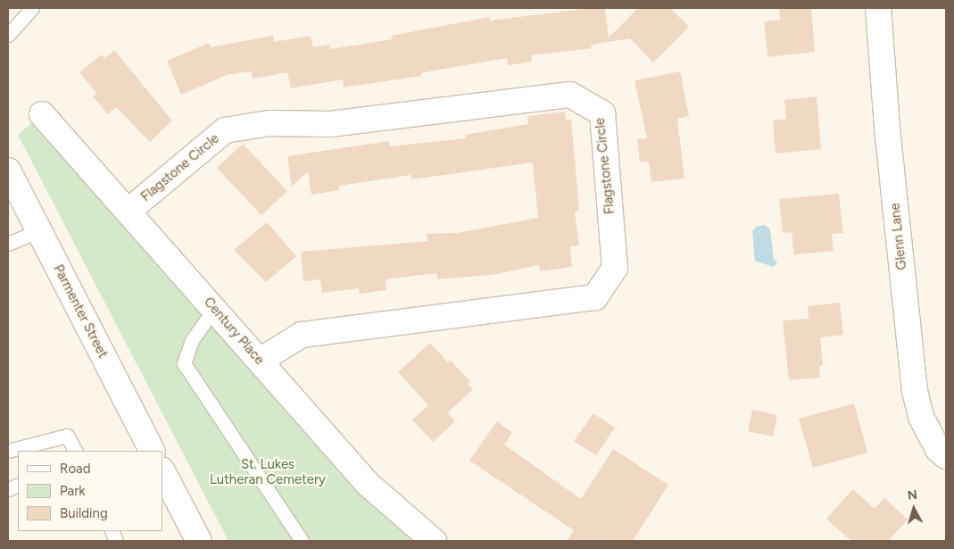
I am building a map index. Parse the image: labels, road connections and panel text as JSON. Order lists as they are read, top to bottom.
{
  "streets": {
    "street": [
      "Flagstone Circle",
      "Glenn Lane",
      "Parmenter Street",
      "Century Place"
    ]
  },
  "crossings": [
    ["Flagstone Circle", "Century Place"]
  ],
  "parks": ["St. Lukes Lutheran Cemetery"],
  "legend": ["Road", "Park", "Building"],
  "north": "top"
}
